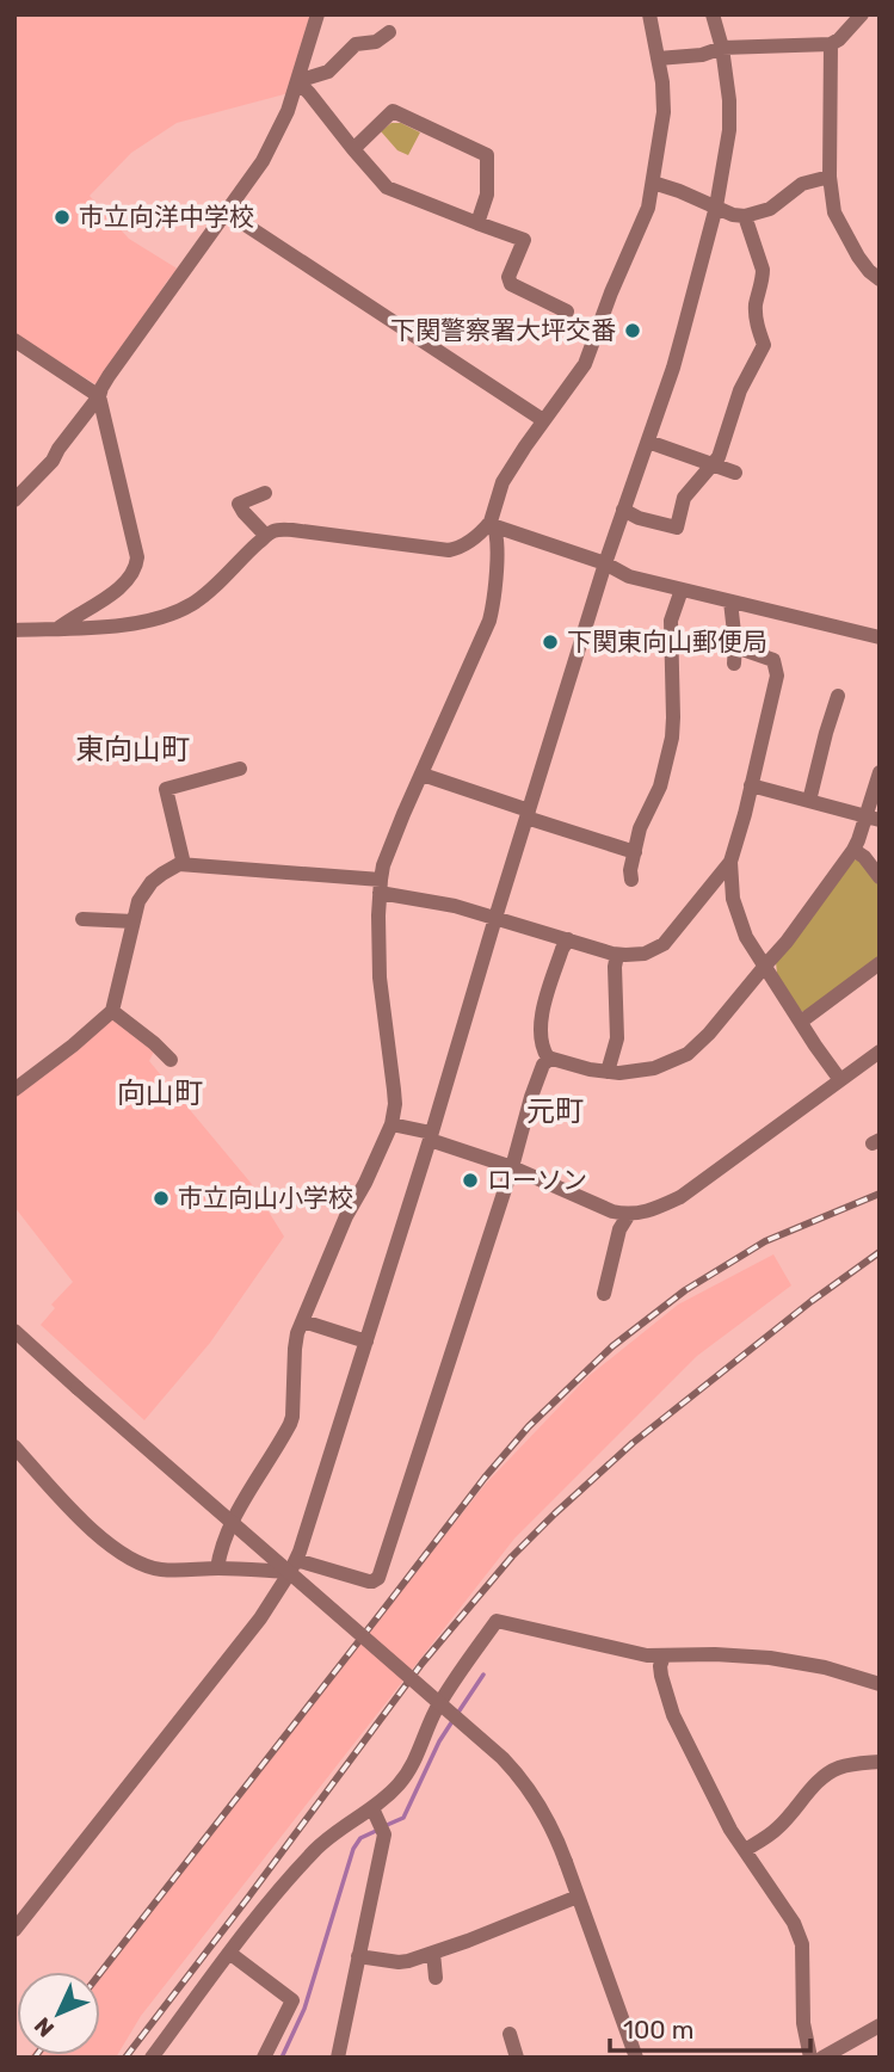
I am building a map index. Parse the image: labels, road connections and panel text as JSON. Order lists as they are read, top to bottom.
{
  "districts": ["東向山町", "向山町", "元町"],
  "places": [
    "市立向洋中学校",
    "下関警察署大坪交番",
    "下関東向山郵便局",
    "ローソン",
    "市立向山小学校"
  ],
  "scale_bar": "100 m",
  "north": "bottom left"
}
